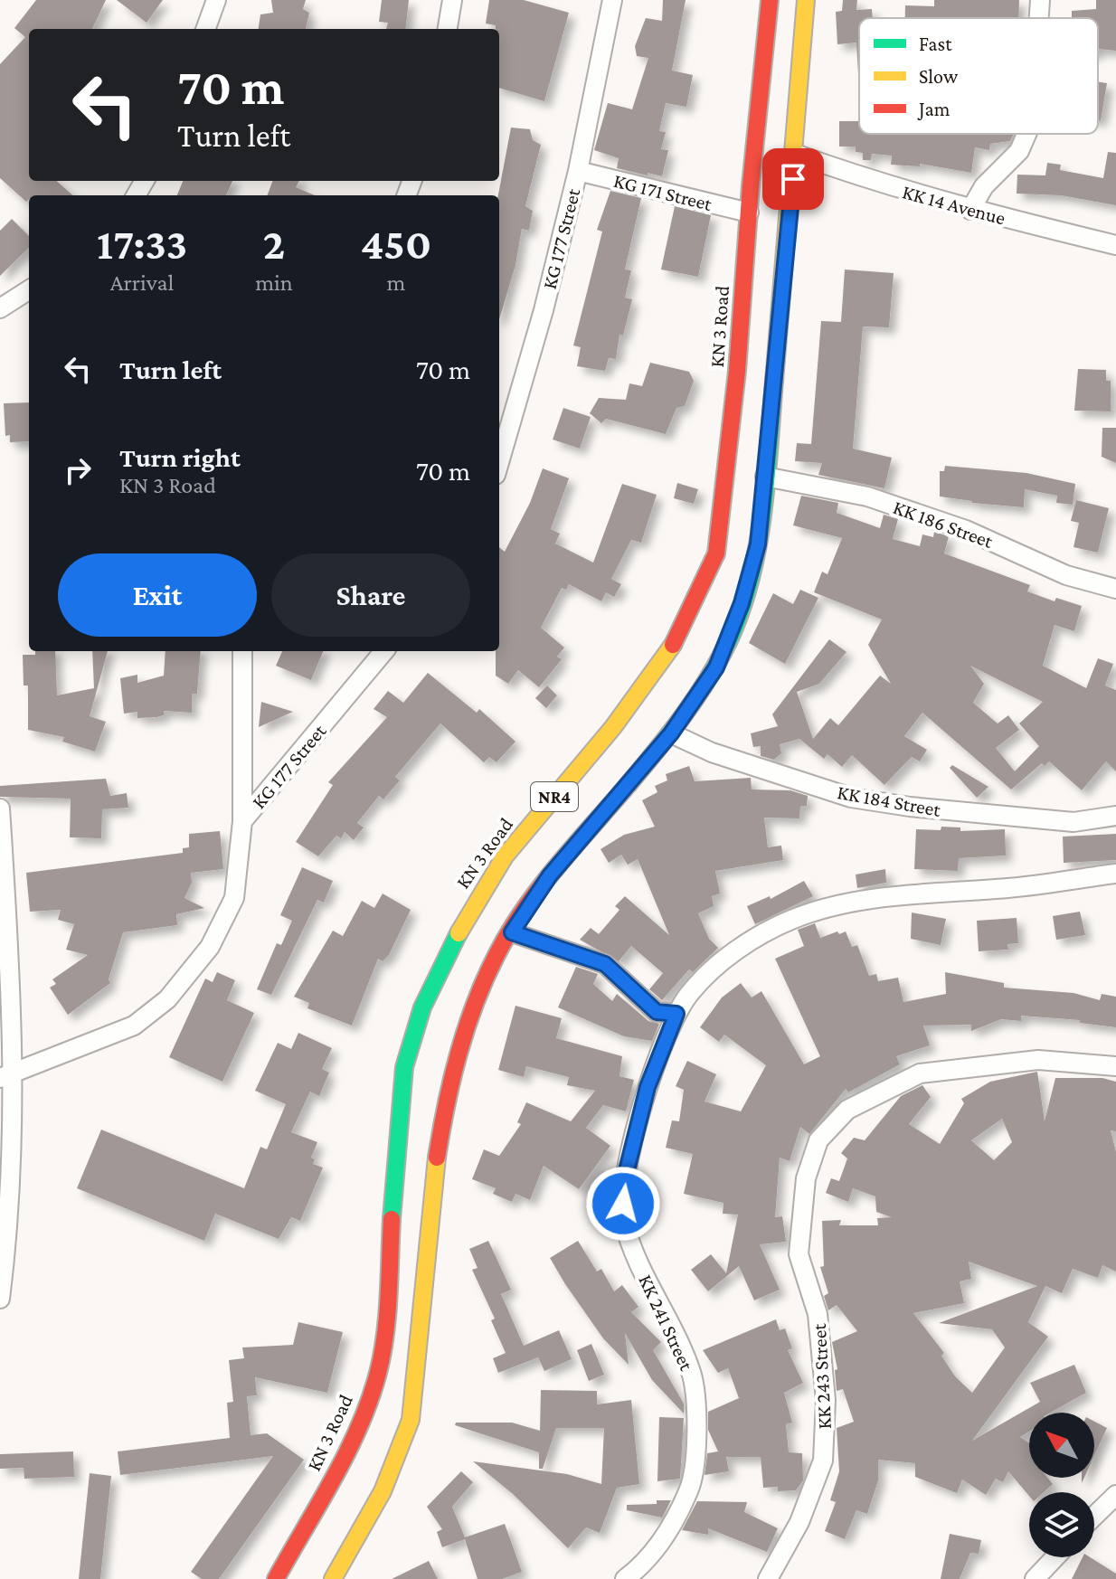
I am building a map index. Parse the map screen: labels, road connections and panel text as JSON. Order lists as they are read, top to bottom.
{
  "streets": {
    "highway": ["KN 3 Road", "NR4"],
    "street": [
      "KG 171 Street",
      "KK 14 Avenue",
      "KG 177 Street",
      "KK 186 Street",
      "KK 184 Street",
      "KK 241 Street",
      "KK 243 Street"
    ]
  },
  "crossings": [
    ["KG 171 Street", "KG 177 Street"],
    ["KG 171 Street", "KN 3 Road"],
    ["KK 14 Avenue", "NR4"],
    ["KK 186 Street", "NR4"],
    ["NR4", "KK 184 Street"]
  ],
  "legend": ["Fast", "Slow", "Jam"],
  "north": "top left",
  "page": {
    "turn": ["70 m", "Turn left"],
    "eta": [
      "17:33",
      "Arrival",
      "2",
      "min",
      "450",
      "m"
    ],
    "list": [
      {
        "name": "Turn left",
        "value": "70 m"
      },
      {
        "name": "Turn right",
        "note": "KN 3 Road",
        "value": "70 m"
      }
    ],
    "buttons": ["Exit", "Share"]
  }
}
